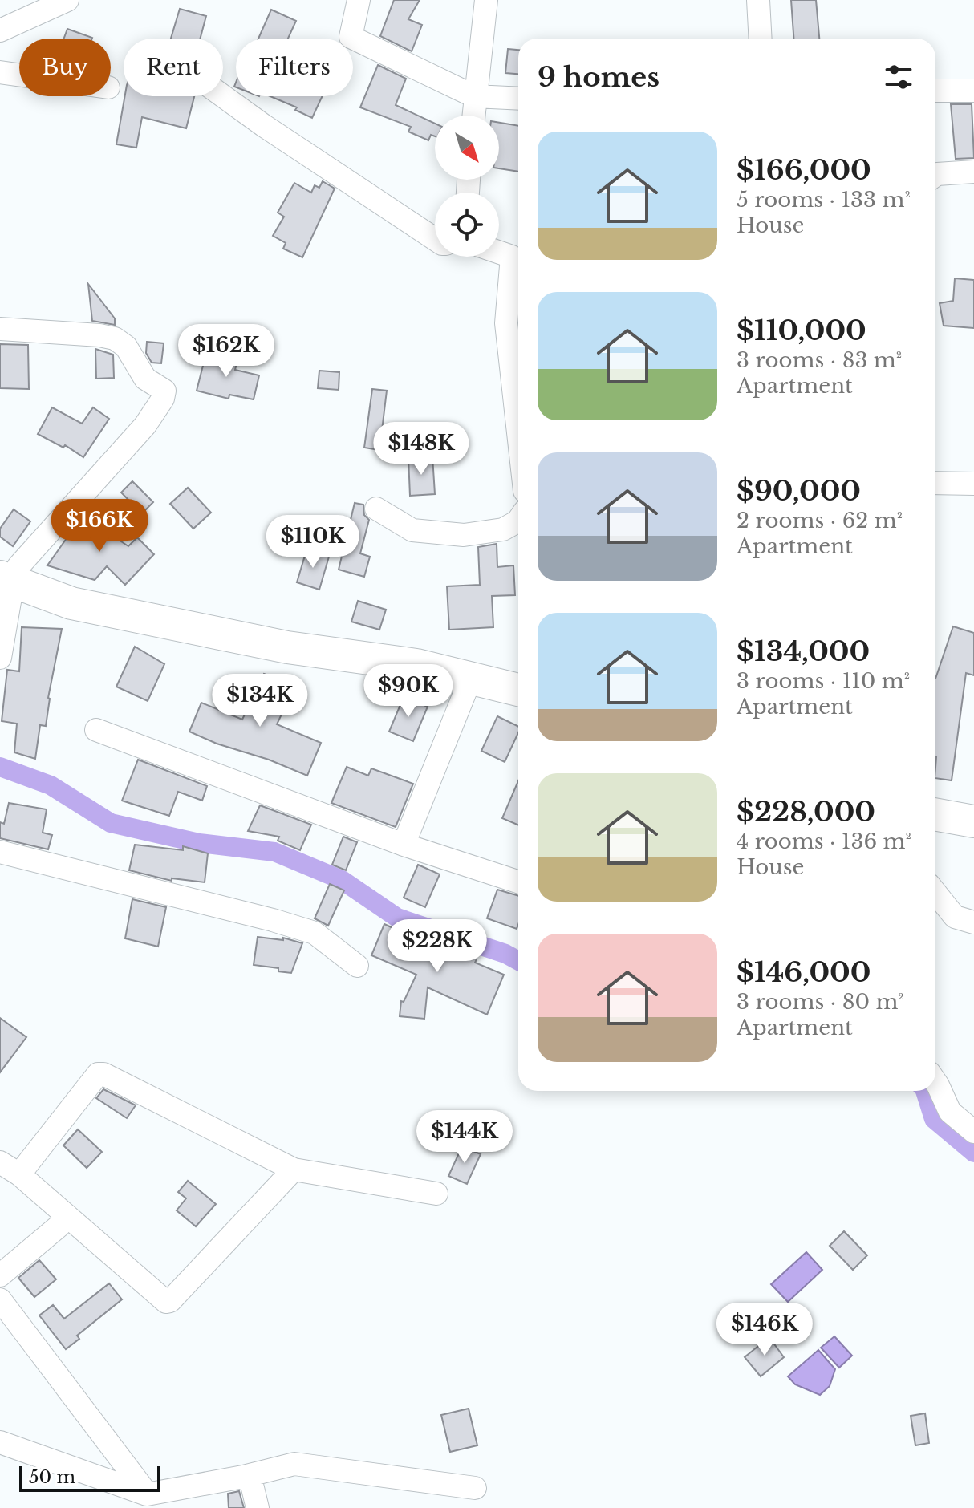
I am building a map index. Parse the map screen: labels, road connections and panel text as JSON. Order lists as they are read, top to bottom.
{
  "scale_bar": "50 m",
  "north": "bottom right",
  "page": {
    "chip": ["Buy", "Rent", "Filters"],
    "heading": "9 homes",
    "list": [
      {
        "name": "$166,000",
        "note": "5 rooms · 133 m² · House"
      },
      {
        "name": "$110,000",
        "note": "3 rooms · 83 m² · Apartment"
      },
      {
        "name": "$90,000",
        "note": "2 rooms · 62 m² · Apartment"
      },
      {
        "name": "$134,000",
        "note": "3 rooms · 110 m² · Apartment"
      },
      {
        "name": "$228,000",
        "note": "4 rooms · 136 m² · House"
      },
      {
        "name": "$146,000",
        "note": "3 rooms · 80 m² · Apartment"
      }
    ],
    "price": [
      "$162K",
      "$148K",
      "$166K",
      "$110K",
      "$90K",
      "$134K",
      "$228K",
      "$144K",
      "$146K"
    ],
    "scale": "50 m"
  }
}
